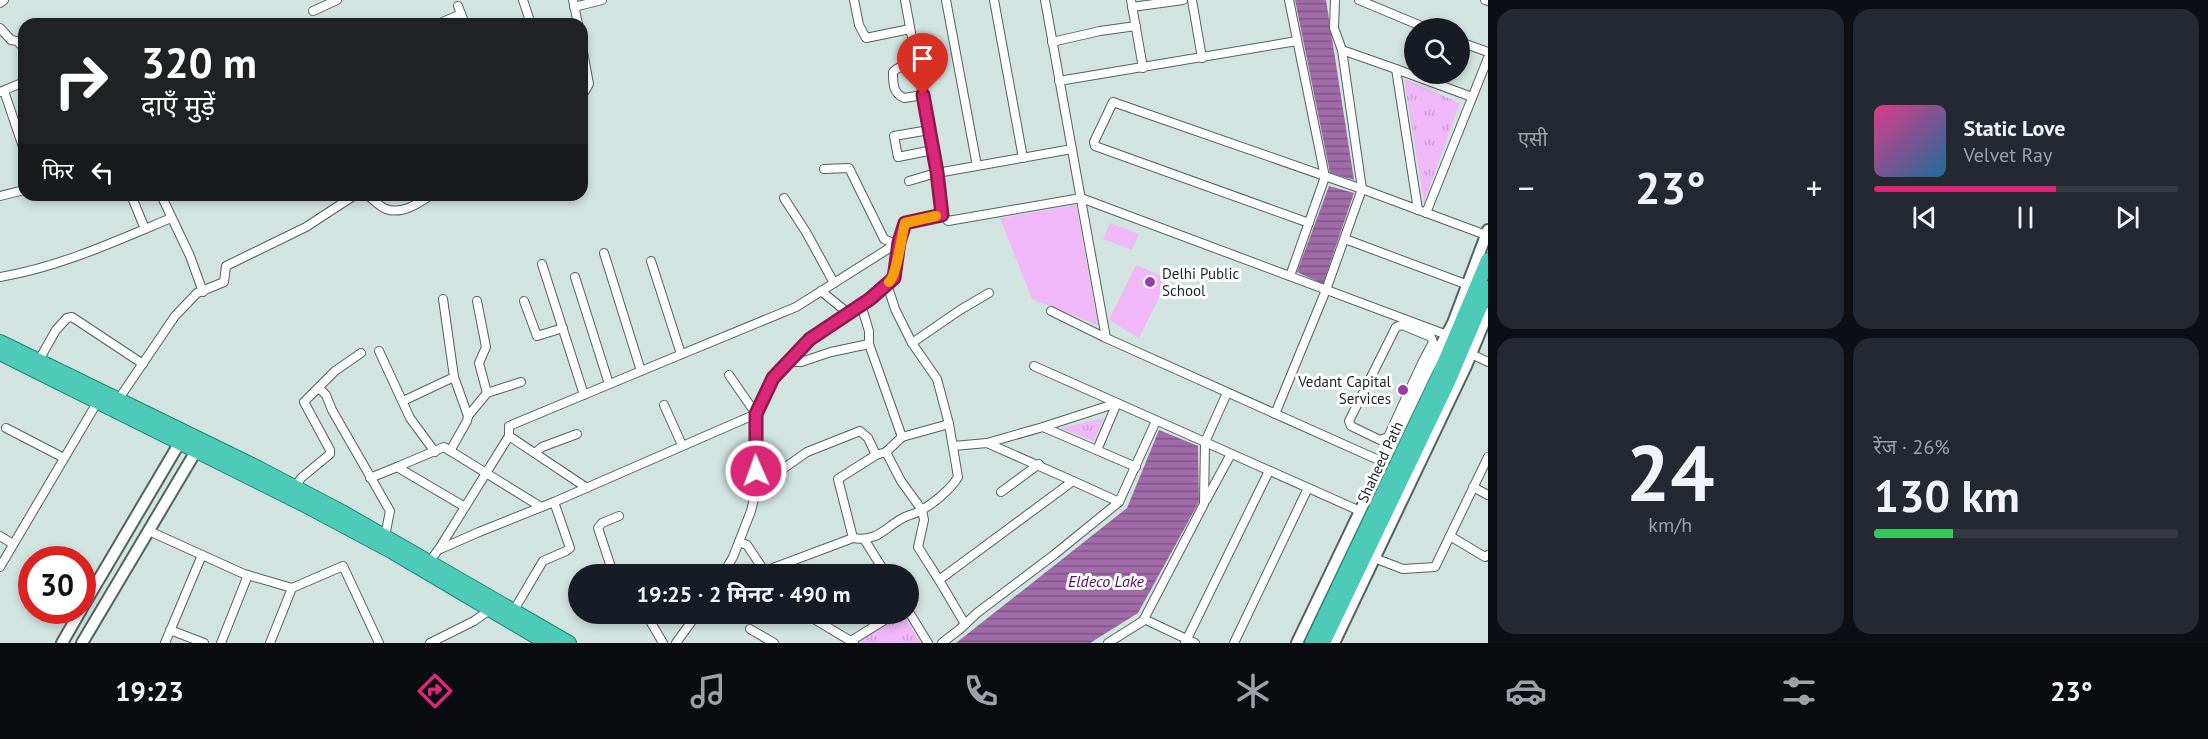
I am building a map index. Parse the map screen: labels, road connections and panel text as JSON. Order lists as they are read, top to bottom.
{
  "streets": {
    "highway": ["Shaheed Path"]
  },
  "water": ["Eldeco Lake"],
  "places": ["Delhi Public School", "Vedant Capital Services"],
  "page": {
    "tile": [
      "एसी",
      ["24", "km/h"],
      ["रेंज · 26%", "130 km"]
    ],
    "turn": ["320 m", "दाएँ मुड़ें"],
    "song": ["Static Love", "Velvet Ray"],
    "then": "फिर",
    "heat": ["−", "23°", "+"],
    "limit": "30",
    "trip": "19:25 · 2 मिनट · 490 m",
    "tabs": ["19:23", "23°"]
  }
}
